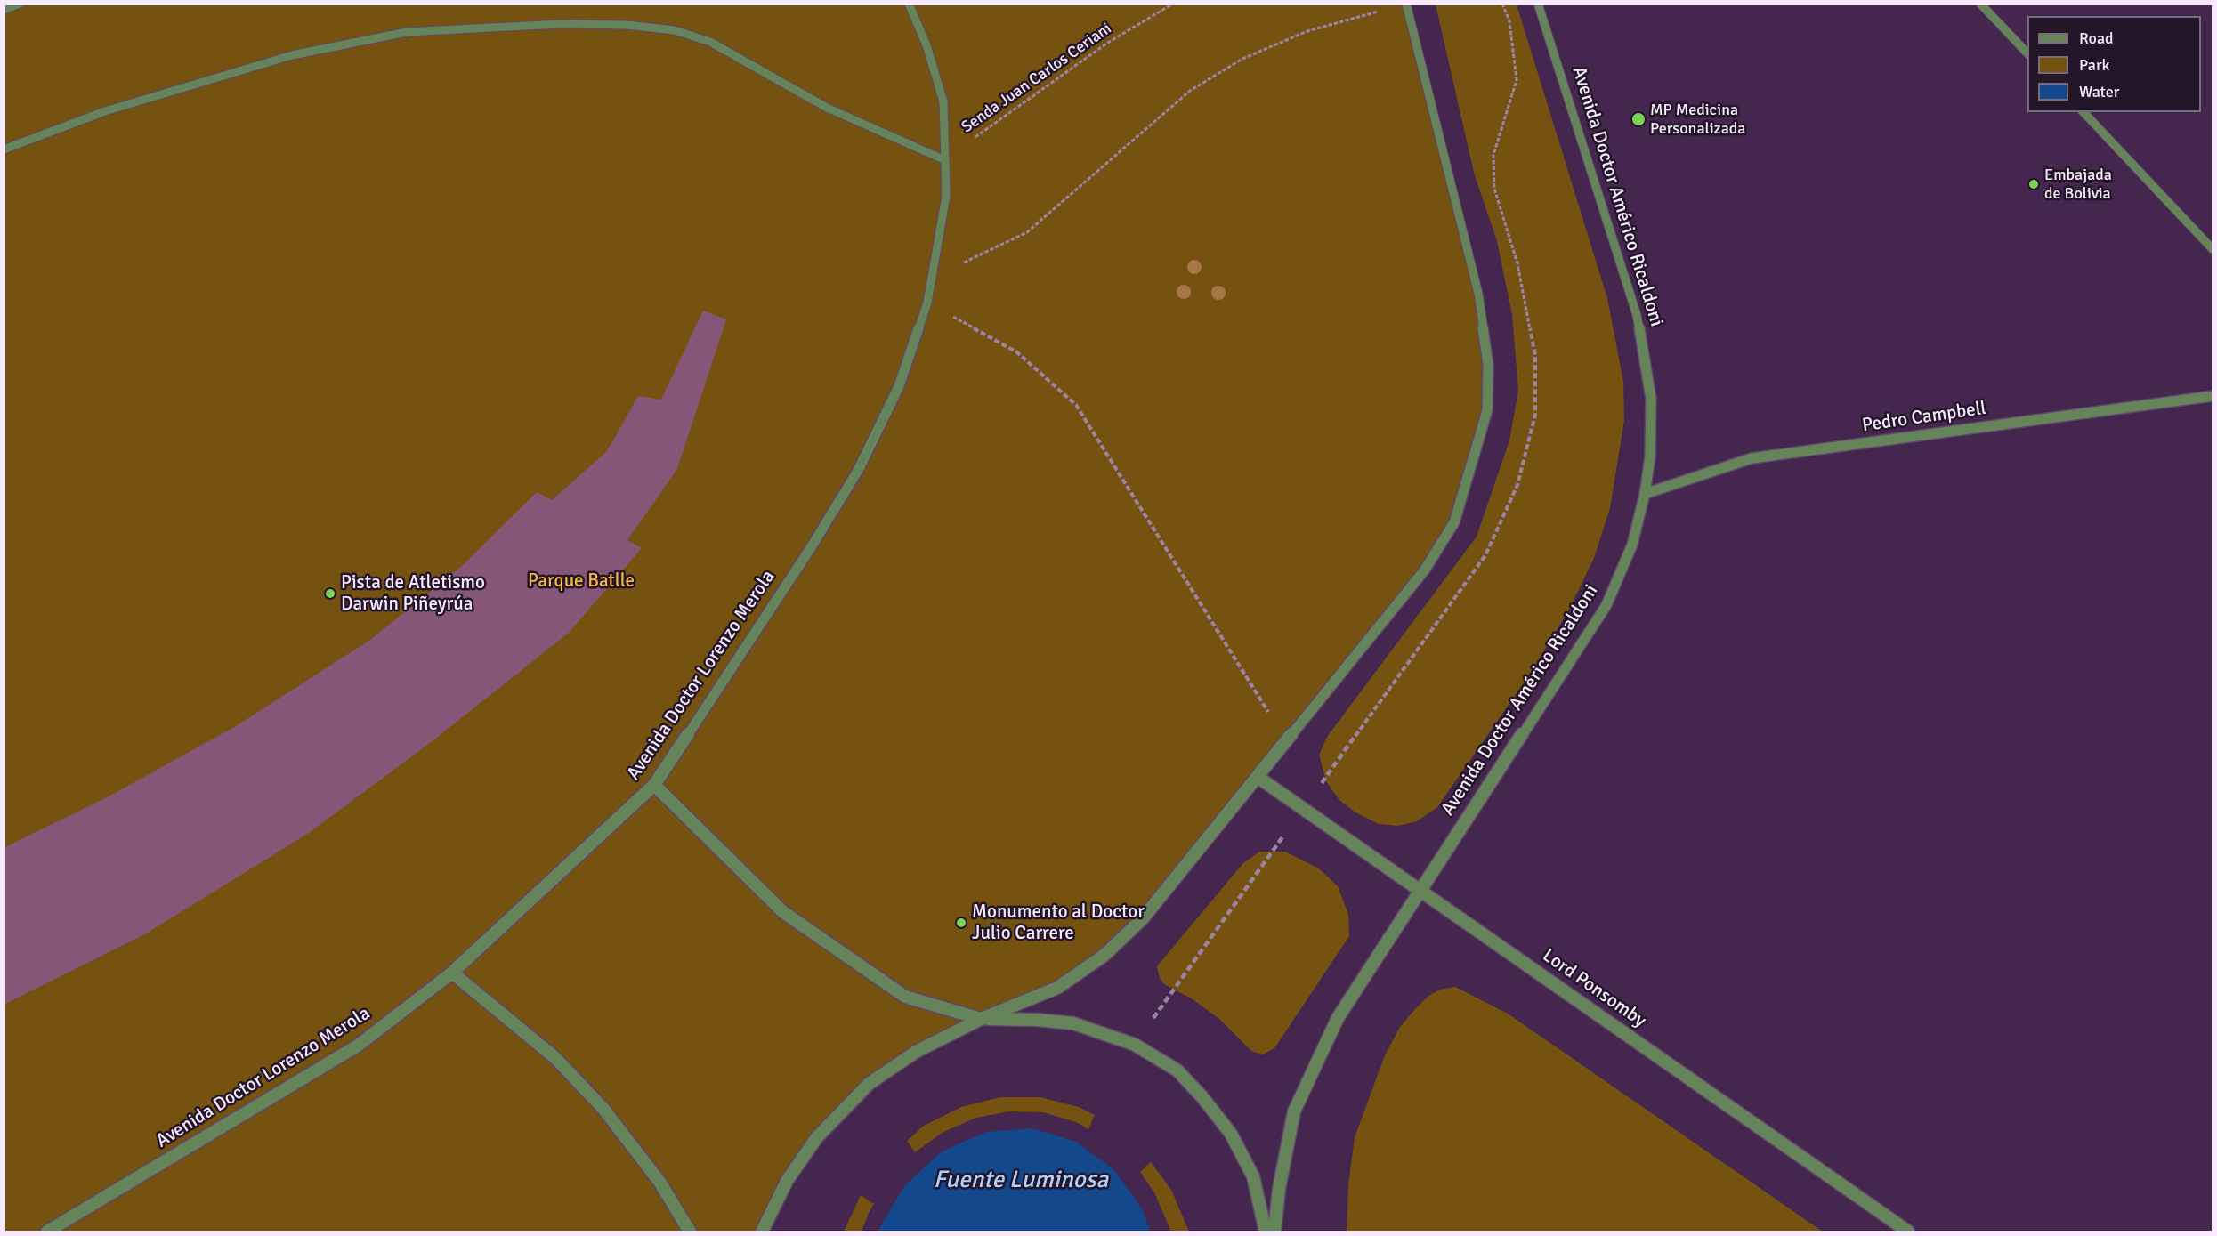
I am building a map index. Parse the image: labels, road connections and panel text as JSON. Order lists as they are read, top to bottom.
{
  "streets": {
    "street": [
      "Avenida Doctor Américo Ricaldoni",
      "Pedro Campbell",
      "Avenida Doctor Lorenzo Merola",
      "Lord Ponsomby"
    ],
    "path": ["Senda Juan Carlos Ceriani"]
  },
  "crossings": [
    ["Senda Juan Carlos Ceriani", "Avenida Doctor Lorenzo Merola"],
    ["Avenida Doctor Américo Ricaldoni", "Pedro Campbell"],
    ["Avenida Doctor Américo Ricaldoni", "Lord Ponsomby"]
  ],
  "water": ["Fuente Luminosa"],
  "parks": ["Parque Batlle"],
  "places": [
    "MP Medicina Personalizada",
    "Embajada de Bolivia",
    "Pista de Atletismo Darwin Piñeyrúa",
    "Monumento al Doctor Julio Carrere"
  ],
  "legend": ["Road", "Park", "Water"]
}
